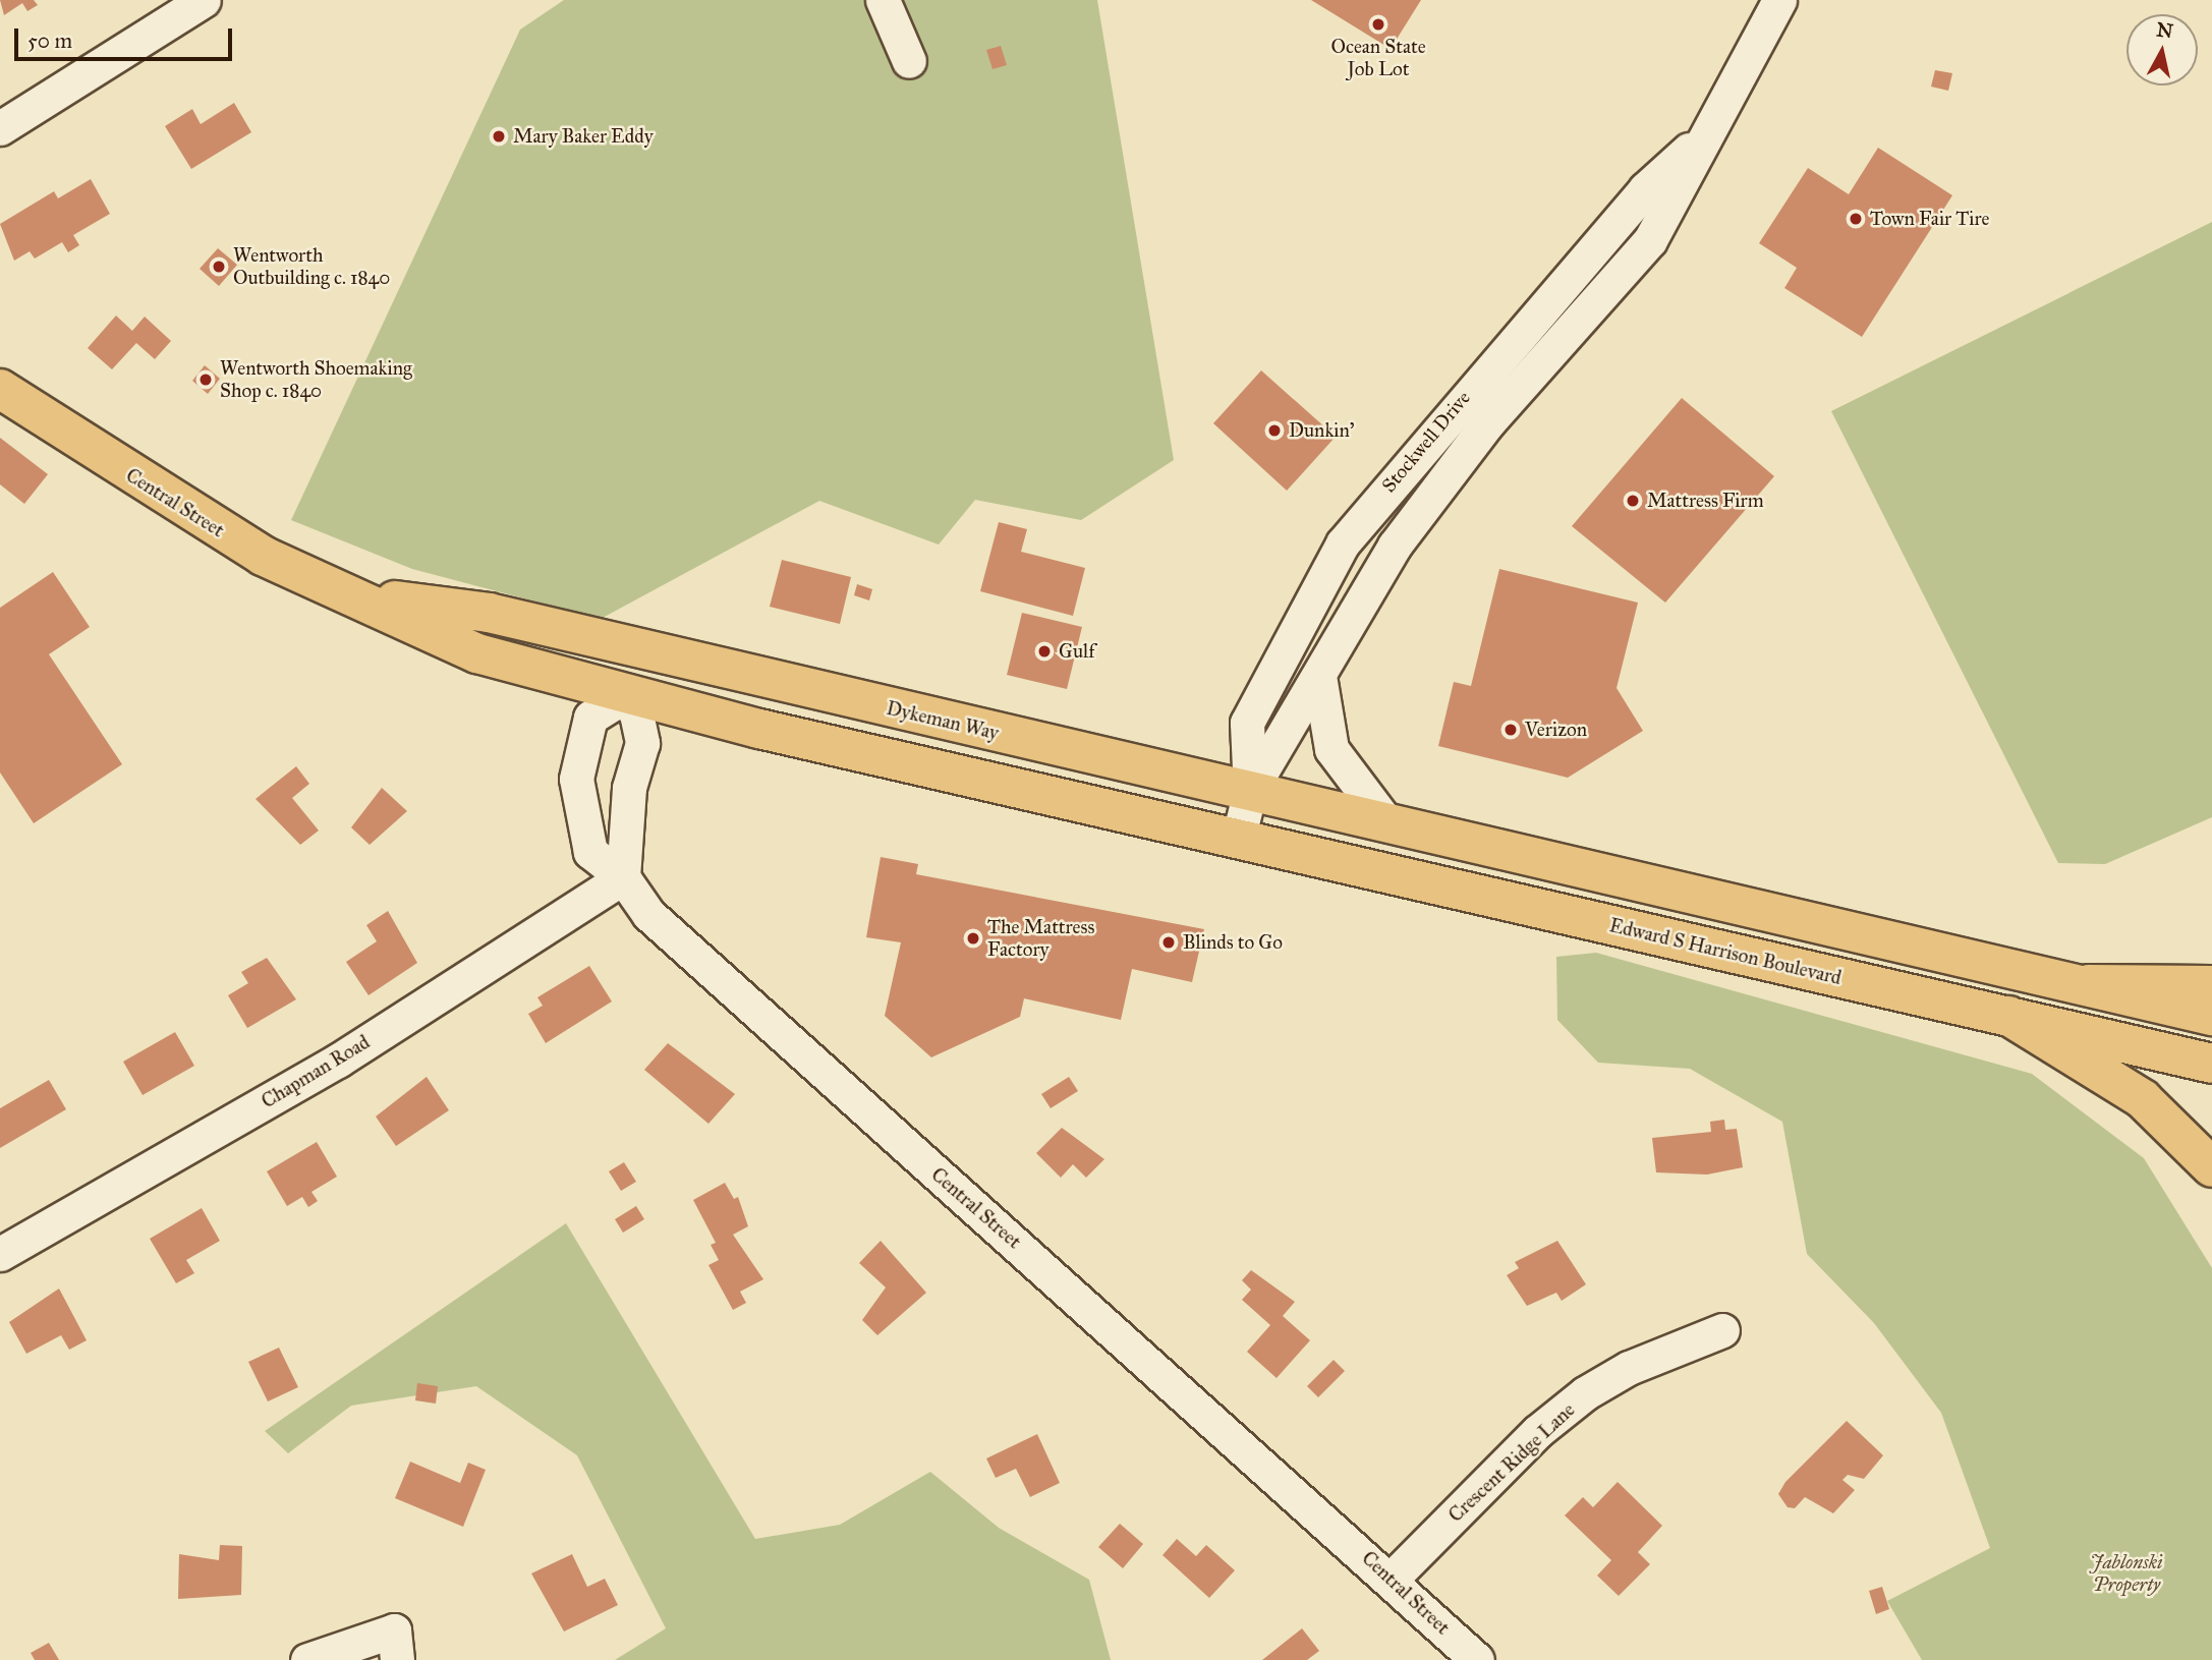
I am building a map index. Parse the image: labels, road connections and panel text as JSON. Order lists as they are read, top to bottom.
{
  "streets": {
    "main road": ["Central Street", "Dykeman Way", "Edward S Harrison Boulevard"],
    "street": ["Stockwell Drive", "Chapman Road", "Crescent Ridge Lane"]
  },
  "crossings": [
    ["Stockwell Drive", "Dykeman Way"],
    ["Stockwell Drive", "Edward S Harrison Boulevard"],
    ["Central Street", "Dykeman Way"],
    ["Central Street", "Chapman Road"],
    ["Central Street", "Crescent Ridge Lane"]
  ],
  "parks": ["Jablonski Property"],
  "places": [
    "Ocean State Job Lot",
    "Mary Baker Eddy",
    "Town Fair Tire",
    "Wentworth Outbuilding c. 1840",
    "Wentworth Shoemaking Shop c. 1840",
    "Dunkin'",
    "Mattress Firm",
    "Gulf",
    "Verizon",
    "The Mattress Factory",
    "Blinds to Go"
  ],
  "scale_bar": "50 m",
  "north": "top"
}
